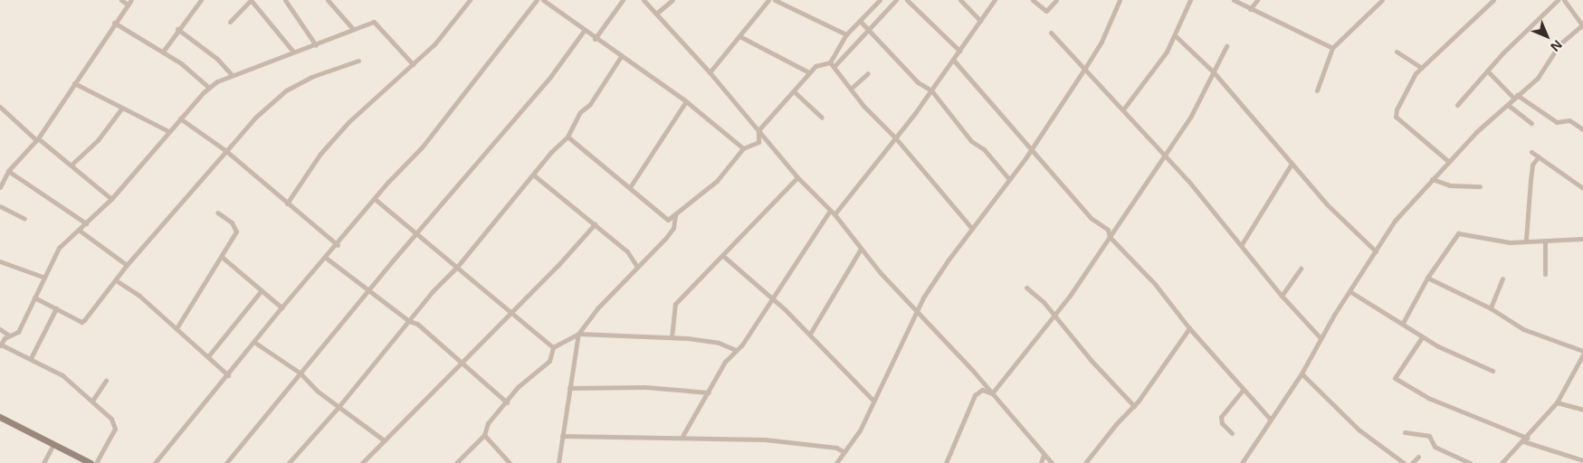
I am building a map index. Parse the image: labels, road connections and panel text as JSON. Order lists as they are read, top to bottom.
{
  "north": "bottom right"
}
